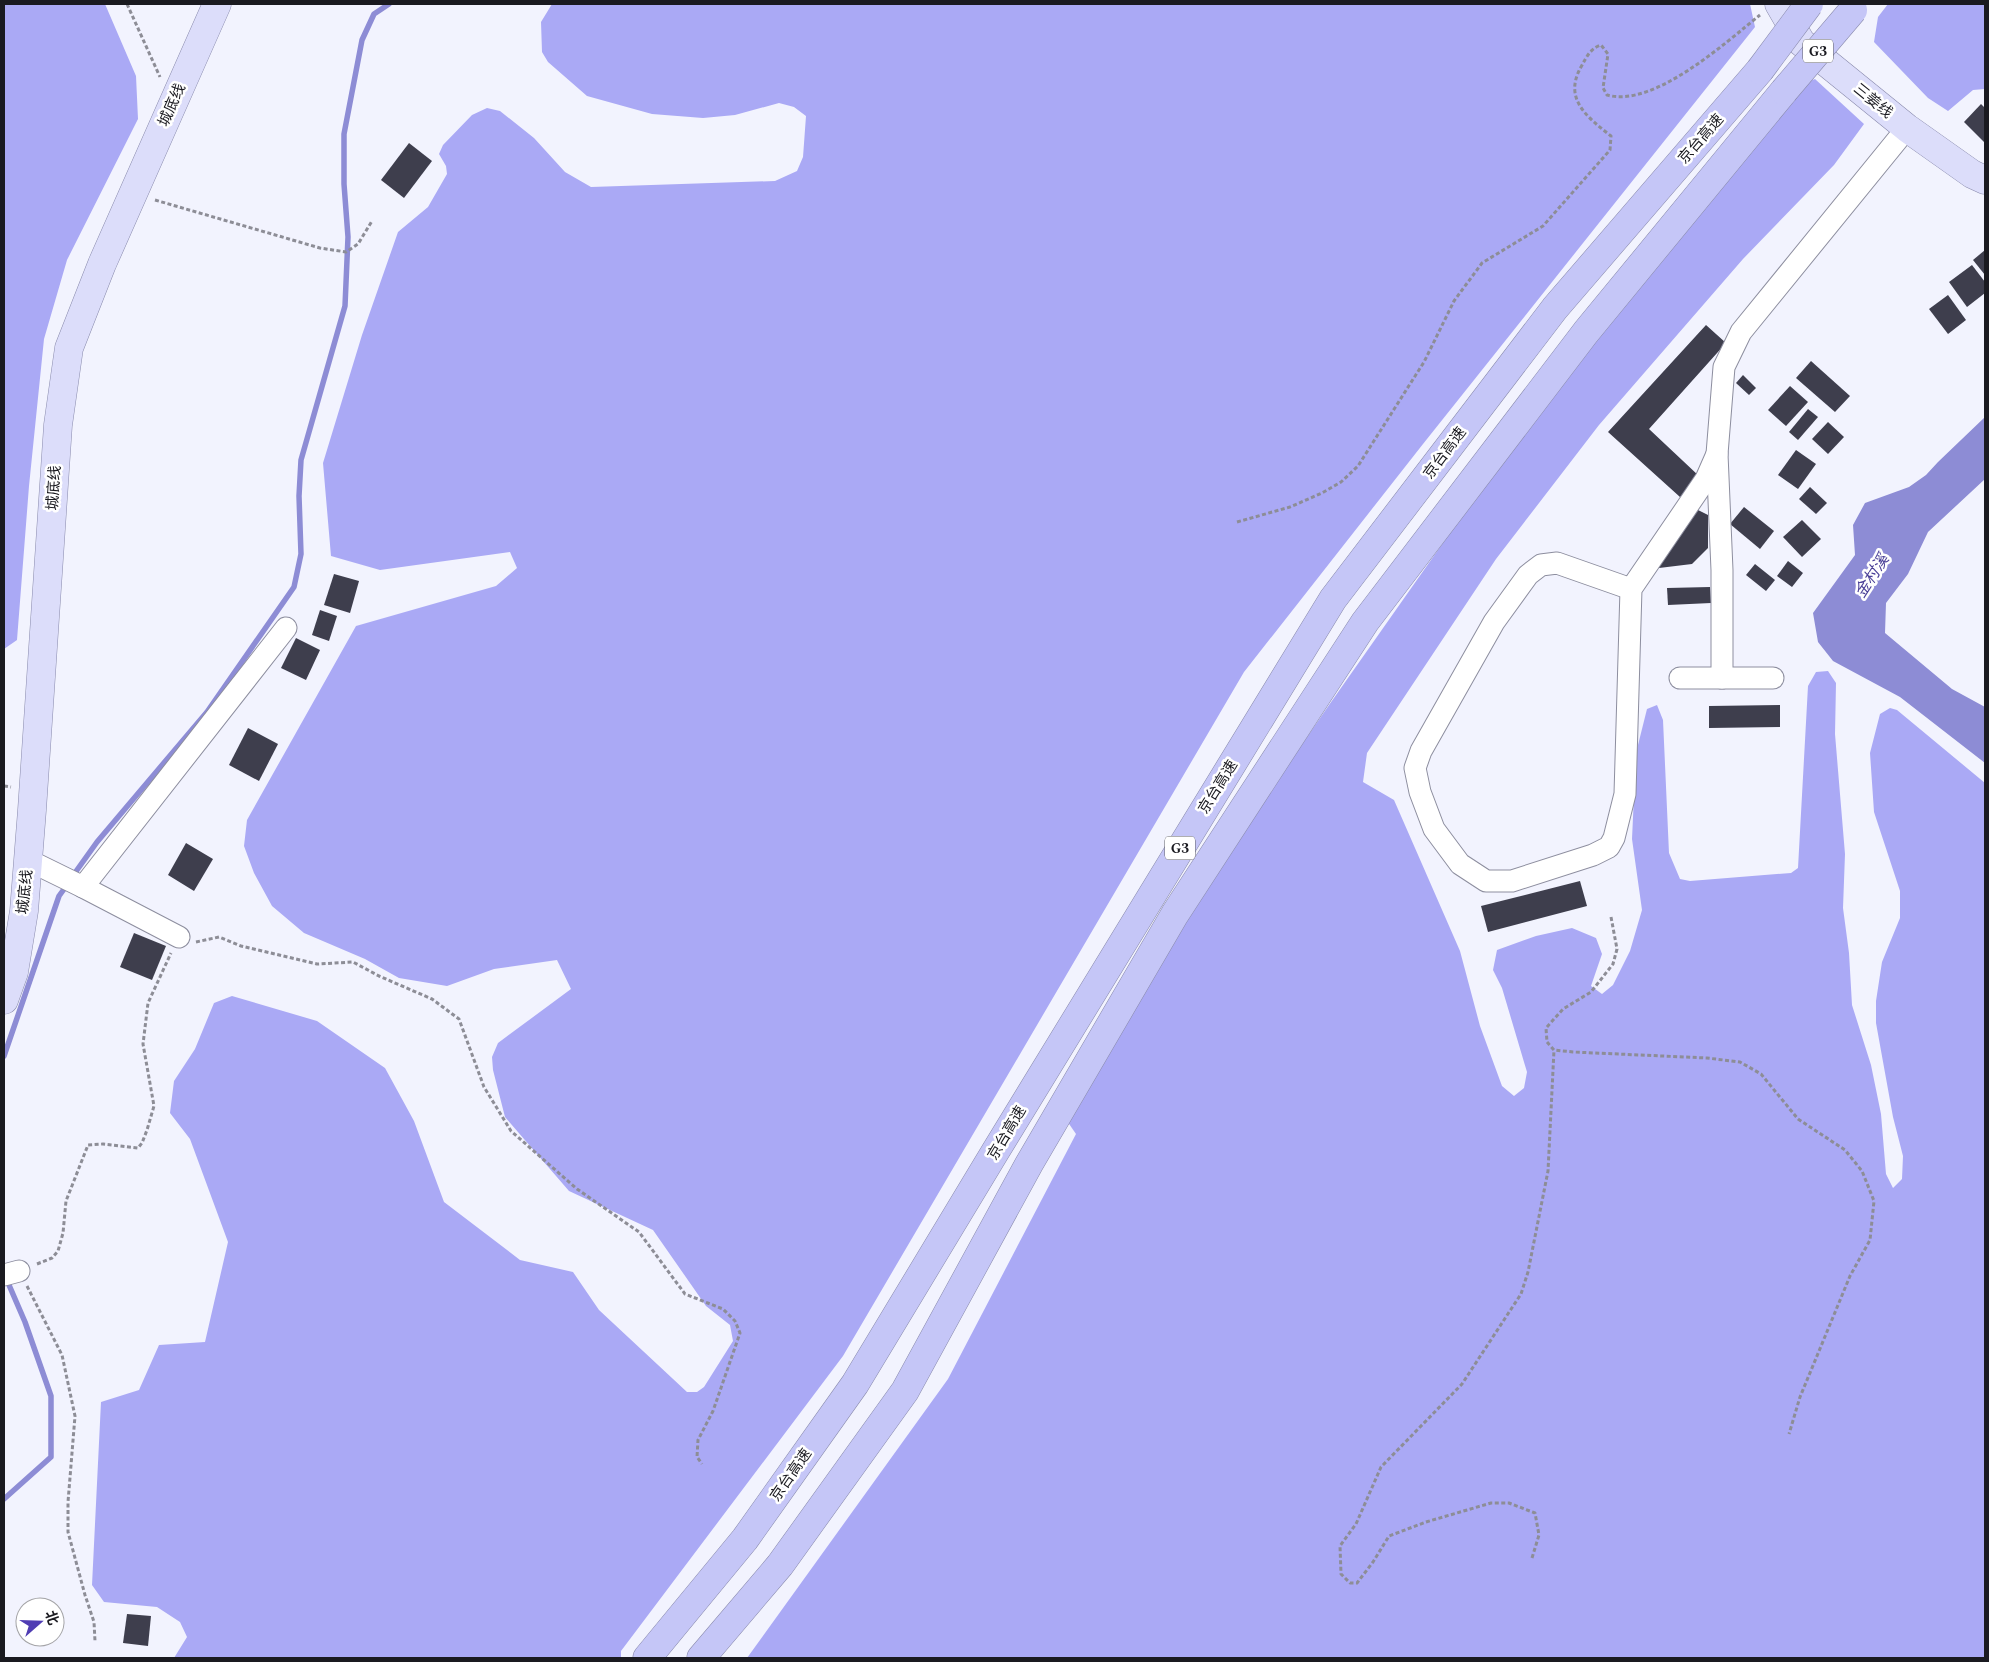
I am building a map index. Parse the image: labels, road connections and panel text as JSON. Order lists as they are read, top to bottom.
{
  "streets": {
    "highway": ["G3", "京台高速"],
    "main road": ["三姜线", "城底线"]
  },
  "water": ["金村溪"],
  "north": "right"
}
